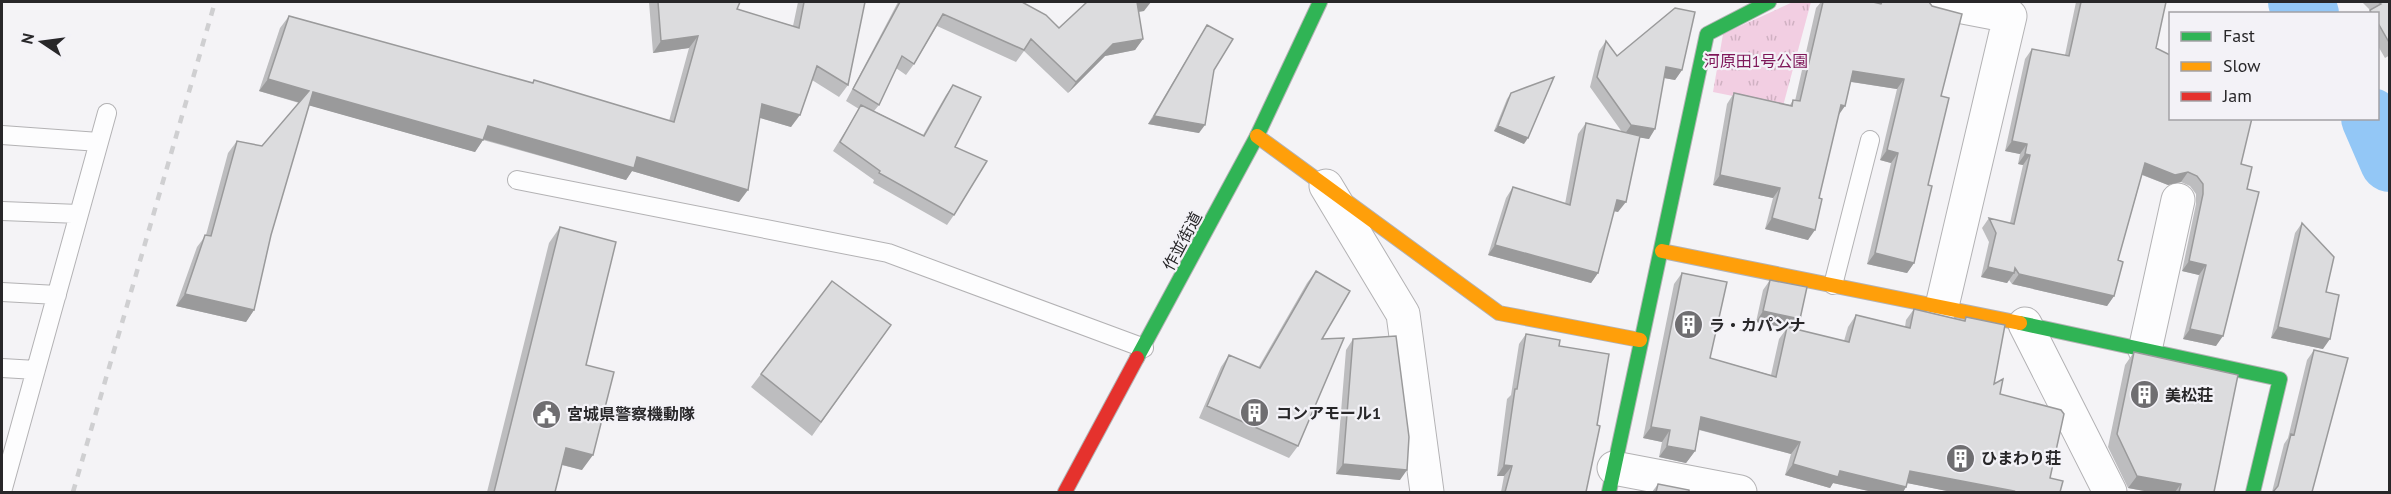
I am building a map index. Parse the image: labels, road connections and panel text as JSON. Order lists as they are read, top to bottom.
{
  "streets": {
    "street": ["作並街道"]
  },
  "parks": ["河原田1号公園"],
  "places": {
    "building": [
      "ラ・カパンナ",
      "美松荘",
      "コンアモール1",
      "ひまわり荘"
    ],
    "public building": ["宮城県警察機動隊"]
  },
  "legend": ["Fast", "Slow", "Jam"],
  "north": "left"
}
